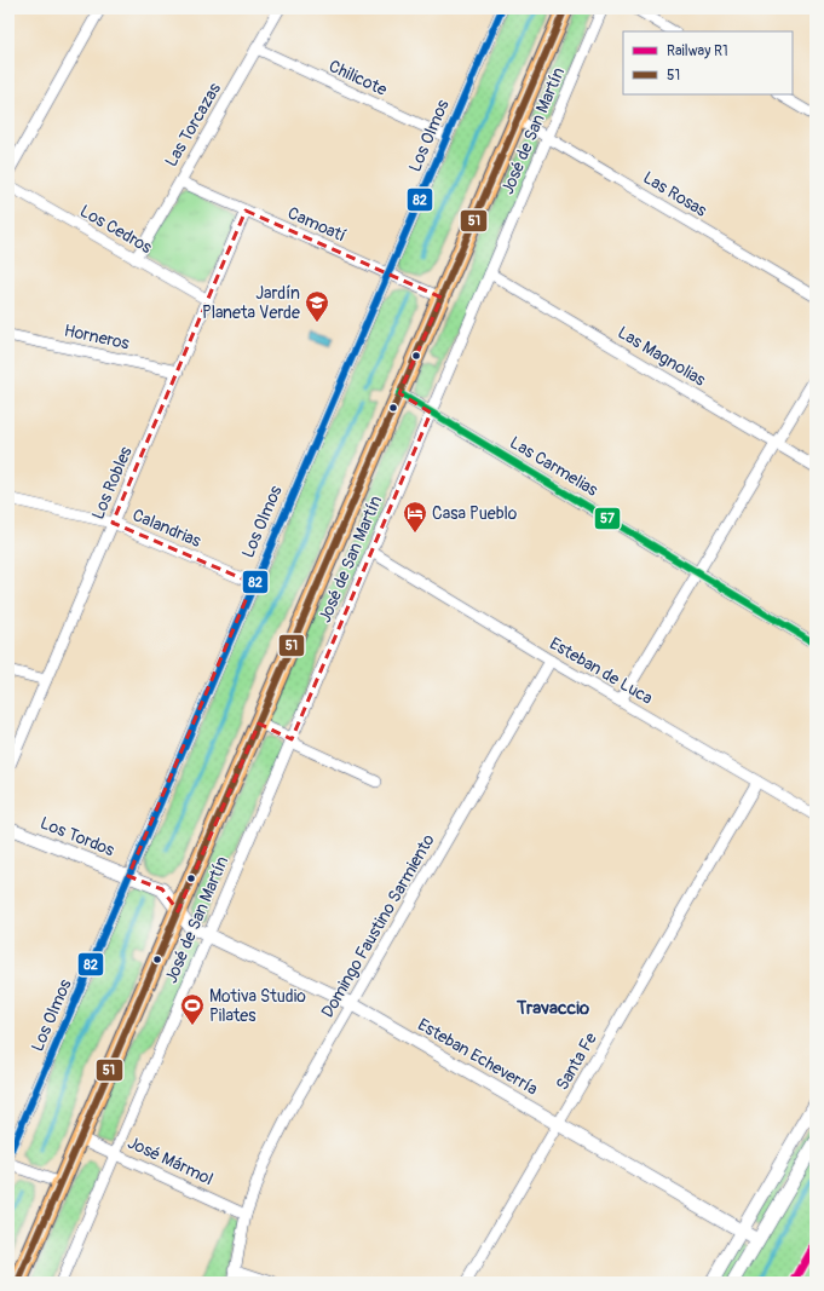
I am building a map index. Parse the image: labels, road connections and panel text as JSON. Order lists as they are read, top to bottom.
{
  "streets": {
    "street": [
      "Chilicote",
      "Las Torcazas",
      "José de San Martín",
      "Los Olmos",
      "Las Rosas",
      "Camoatí",
      "Los Cedros",
      "Horneros",
      "Las Magnolias",
      "Las Carmelias",
      "Los Robles",
      "Calandrias",
      "Esteban de Luca",
      "Los Tordos",
      "Domingo Faustino Sarmiento",
      "Esteban Echeverría",
      "Santa Fe",
      "José Mármol"
    ]
  },
  "crossings": [
    ["Chilicote", "Las Torcazas"],
    ["Chilicote", "Los Olmos"],
    ["Las Torcazas", "Camoatí"],
    ["Las Torcazas", "Los Cedros"],
    ["José de San Martín", "Las Rosas"],
    ["José de San Martín", "Las Magnolias"],
    ["José de San Martín", "Las Carmelias"],
    ["José de San Martín", "Esteban de Luca"],
    ["José de San Martín", "Esteban Echeverría"],
    ["José de San Martín", "José Mármol"],
    ["Los Olmos", "Camoatí"],
    ["Los Olmos", "Calandrias"],
    ["Los Olmos", "Los Tordos"],
    ["Camoatí", "Los Robles"],
    ["Los Cedros", "Los Robles"],
    ["Horneros", "Los Robles"],
    ["Los Robles", "Calandrias"],
    ["Esteban de Luca", "Domingo Faustino Sarmiento"],
    ["Esteban de Luca", "Santa Fe"],
    ["Los Tordos", "Esteban Echeverría"],
    ["Domingo Faustino Sarmiento", "Esteban Echeverría"],
    ["Domingo Faustino Sarmiento", "José Mármol"],
    ["Esteban Echeverría", "Santa Fe"]
  ],
  "districts": ["Travaccio"],
  "places": {
    "school or university": ["Jardín Planeta Verde"],
    "hotel": ["Casa Pueblo"],
    "sports": ["Motiva Studio Pilates"]
  },
  "lines": [
    "transit line 51",
    "transit line 82",
    "transit line 57",
    "rail line R1"
  ],
  "legend": ["Railway R1", "51"]
}
